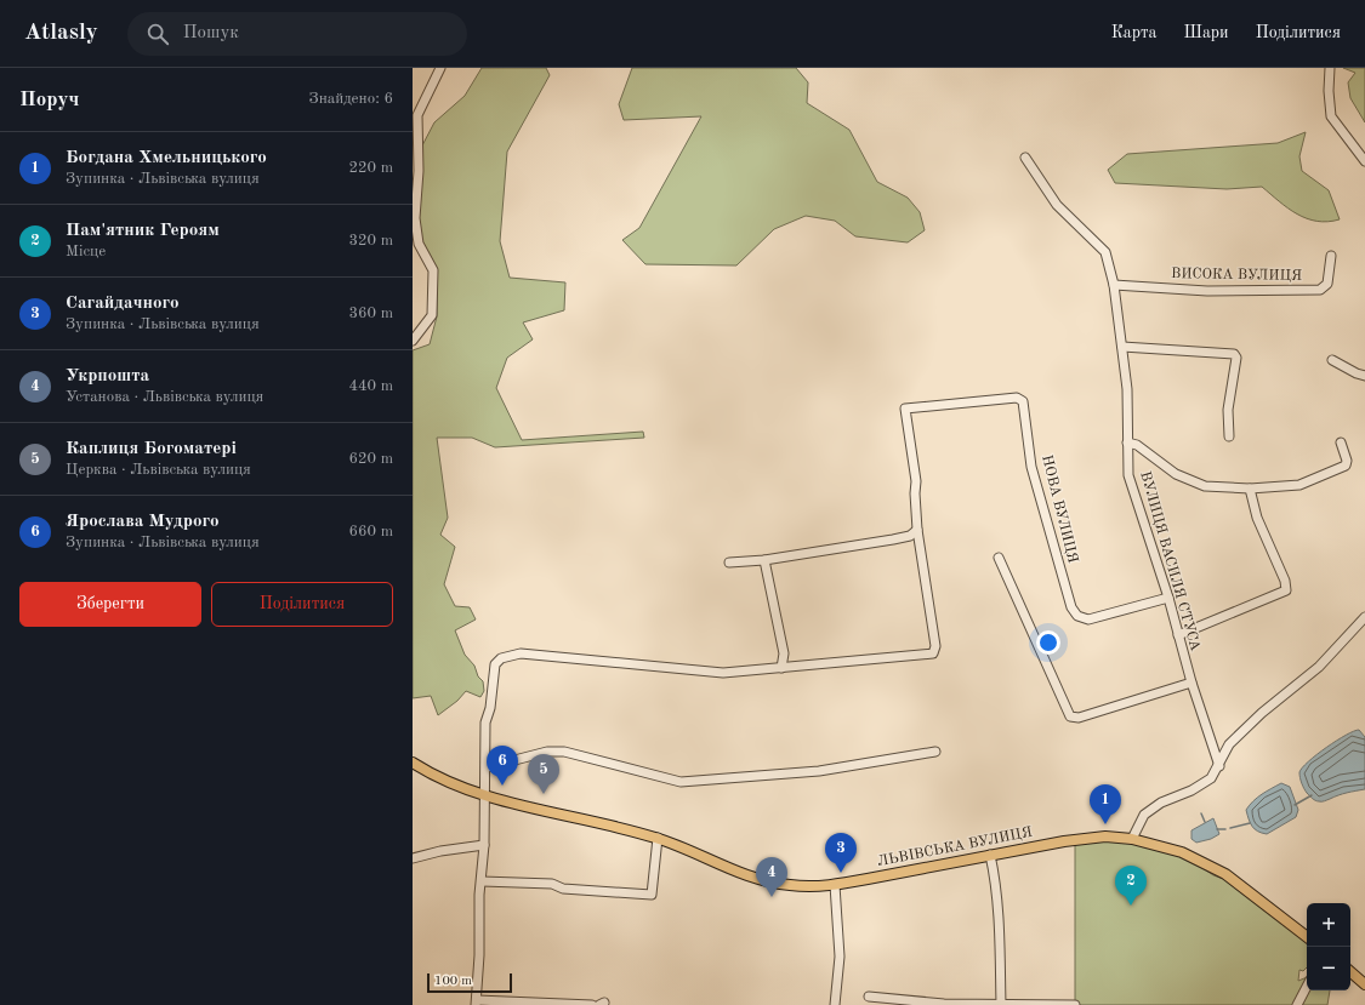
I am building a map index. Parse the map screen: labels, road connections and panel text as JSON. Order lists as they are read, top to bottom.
{
  "streets": {
    "main road": ["ЛЬВІВСЬКА ВУЛИЦЯ"],
    "street": ["ВИСОКА ВУЛИЦЯ", "НОВА ВУЛИЦЯ", "ВУЛИЦЯ ВАСИЛЯ СТУСА"]
  },
  "crossings": [
    ["ВИСОКА ВУЛИЦЯ", "ВУЛИЦЯ ВАСИЛЯ СТУСА"],
    ["НОВА ВУЛИЦЯ", "ВУЛИЦЯ ВАСИЛЯ СТУСА"]
  ],
  "scale_bar": "100 m",
  "page": {
    "header": "Atlasly",
    "search": "Пошук",
    "nav": ["Карта", "Шари", "Поділитися"],
    "heading": ["Поруч", "Знайдено: 6"],
    "list": [
      {
        "mark": "1",
        "name": "Богдана Хмельницького",
        "note": "Зупинка · Львівська вулиця",
        "value": "220 m"
      },
      {
        "mark": "2",
        "name": "Пам'ятник Героям",
        "note": "Місце",
        "value": "320 m"
      },
      {
        "mark": "3",
        "name": "Сагайдачного",
        "note": "Зупинка · Львівська вулиця",
        "value": "360 m"
      },
      {
        "mark": "4",
        "name": "Укрпошта",
        "note": "Установа · Львівська вулиця",
        "value": "440 m"
      },
      {
        "mark": "5",
        "name": "Каплиця Богоматері",
        "note": "Церква · Львівська вулиця",
        "value": "620 m"
      },
      {
        "mark": "6",
        "name": "Ярослава Мудрого",
        "note": "Зупинка · Львівська вулиця",
        "value": "660 m"
      }
    ],
    "buttons": ["Зберегти", "Поділитися"],
    "pins": [
      "6",
      "5",
      "1",
      "3",
      "4",
      "2"
    ],
    "map_buttons": ["+", "−"],
    "scale": "100 m"
  }
}
